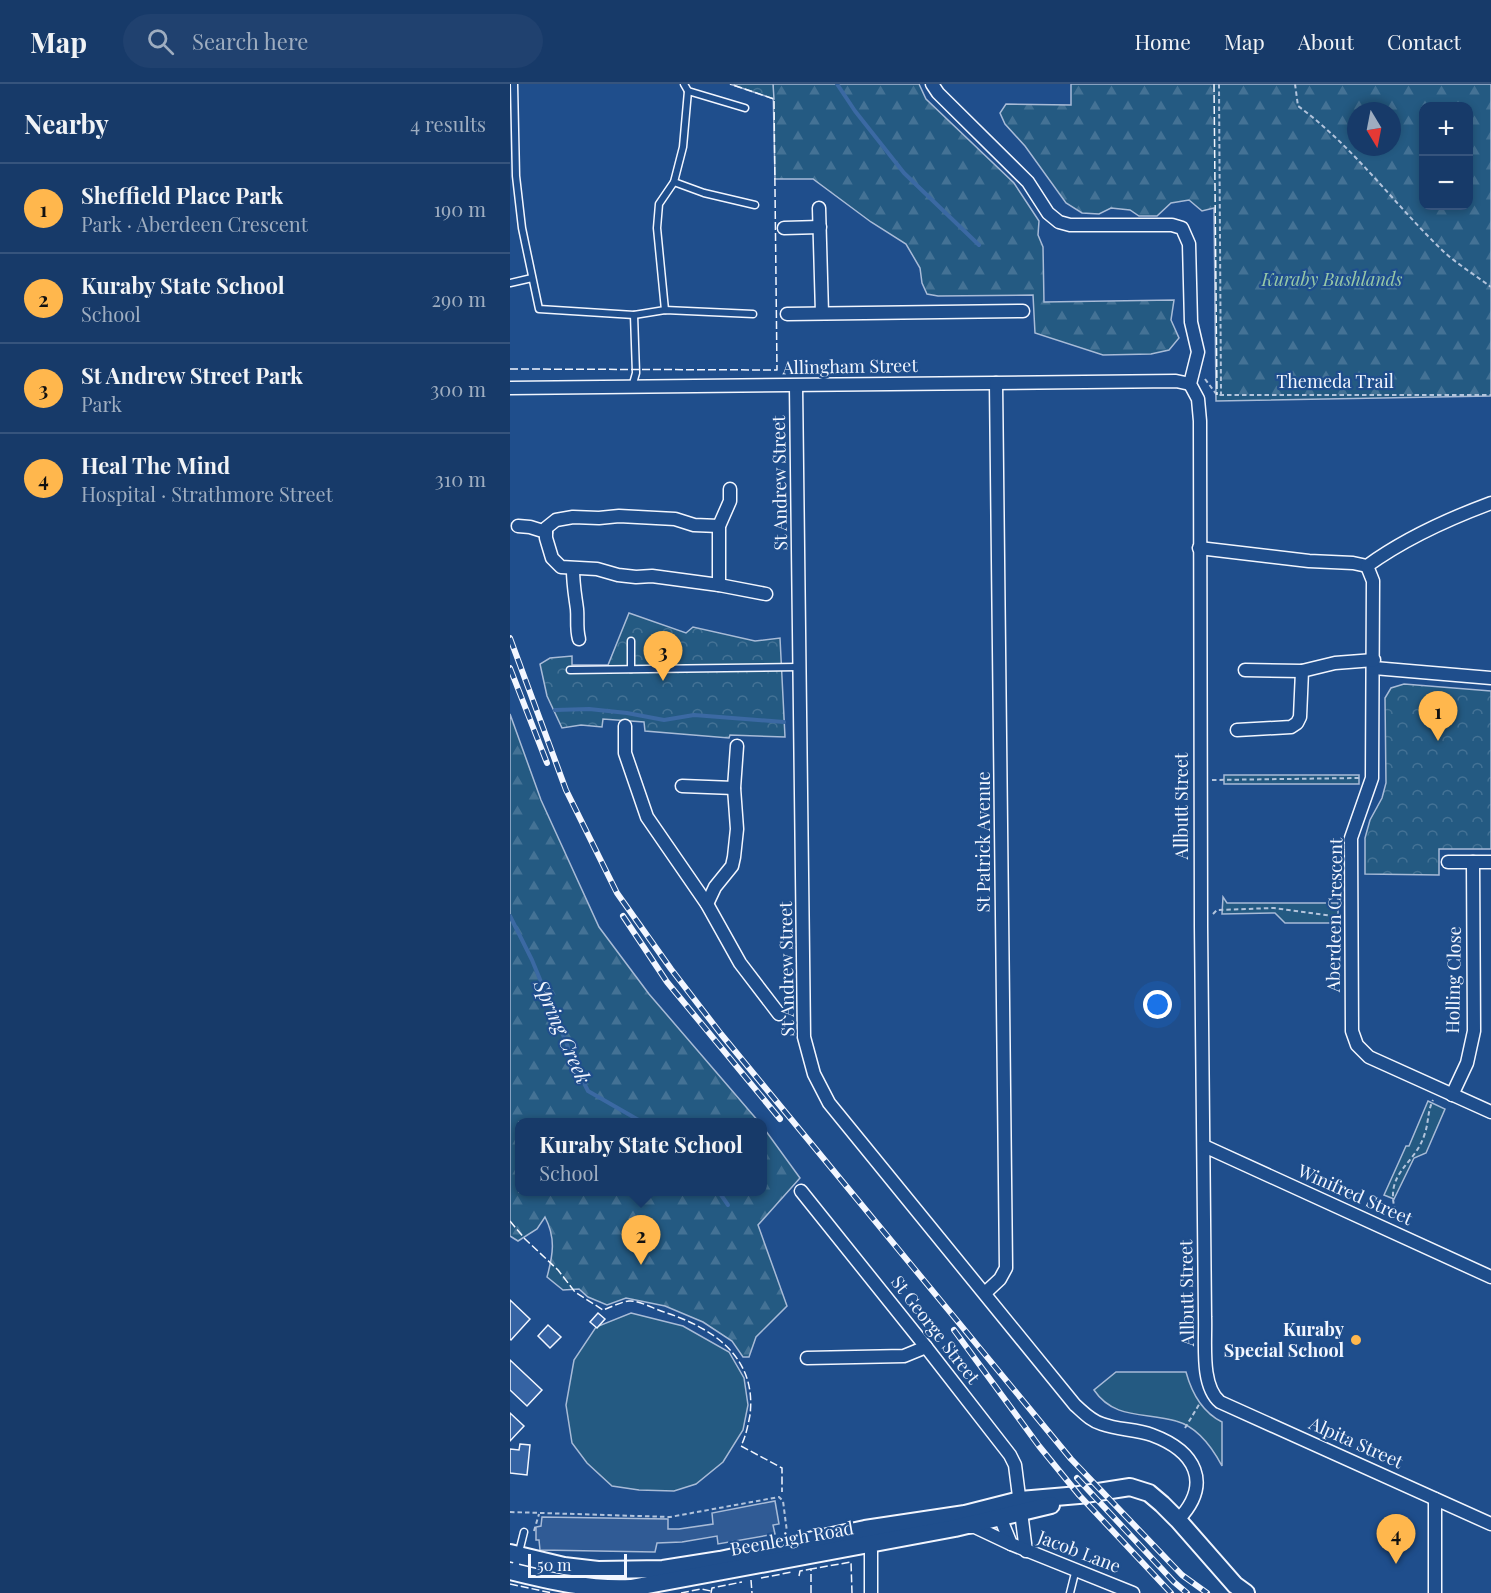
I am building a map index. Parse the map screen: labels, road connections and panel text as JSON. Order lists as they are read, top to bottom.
{
  "streets": {
    "main road": ["Beenleigh Road"],
    "street": [
      "Allingham Street",
      "St Andrew Street",
      "Allbutt Street",
      "St Patrick Avenue",
      "Aberdeen Crescent",
      "Holling Close",
      "Winifred Street",
      "St George Street",
      "Alpita Street",
      "Jacob Lane"
    ],
    "path": ["Themeda Trail"]
  },
  "crossings": [
    ["Allingham Street", "St Andrew Street"],
    ["Allingham Street", "Allbutt Street"],
    ["Allingham Street", "St Patrick Avenue"],
    ["St Andrew Street", "St Patrick Avenue"],
    ["St Andrew Street", "Beenleigh Road"],
    ["Allbutt Street", "Winifred Street"],
    ["Allbutt Street", "Alpita Street"],
    ["Aberdeen Crescent", "Holling Close"],
    ["St George Street", "Beenleigh Road"],
    ["St George Street", "Jacob Lane"],
    ["Beenleigh Road", "Jacob Lane"]
  ],
  "water": ["Spring Creek"],
  "parks": ["Kuraby Bushlands"],
  "places": ["Kuraby Special School"],
  "scale_bar": "50 m",
  "north": "bottom",
  "page": {
    "header": "Map",
    "search": "Search here",
    "nav": [
      "Home",
      "Map",
      "About",
      "Contact"
    ],
    "heading": ["Nearby", "4 results"],
    "map_buttons": ["+", "−"],
    "list": [
      {
        "mark": "1",
        "name": "Sheffield Place Park",
        "note": "Park · Aberdeen Crescent",
        "value": "190 m"
      },
      {
        "mark": "2",
        "name": "Kuraby State School",
        "note": "School",
        "value": "290 m"
      },
      {
        "mark": "3",
        "name": "St Andrew Street Park",
        "note": "Park",
        "value": "300 m"
      },
      {
        "mark": "4",
        "name": "Heal The Mind",
        "note": "Hospital · Strathmore Street",
        "value": "310 m"
      }
    ],
    "pins": [
      "3",
      "1",
      "2",
      "4"
    ],
    "popup": ["Kuraby State School", "School"],
    "scale": "50 m"
  }
}
